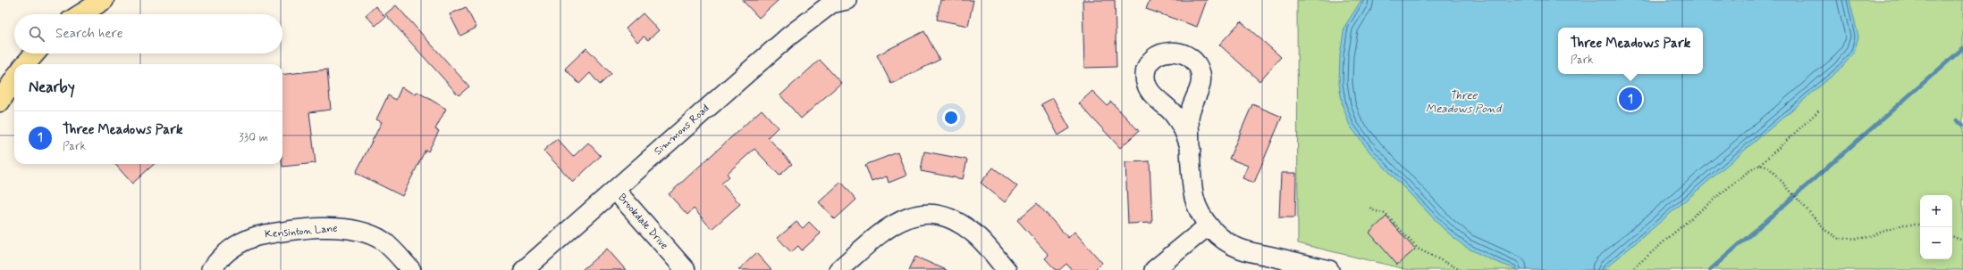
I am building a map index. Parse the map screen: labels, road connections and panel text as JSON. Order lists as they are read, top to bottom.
{
  "streets": {
    "street": ["Simmons Road", "Brookdale Drive", "Kensinton Lane"]
  },
  "crossings": [
    ["Simmons Road", "Brookdale Drive"]
  ],
  "water": ["Three Meadows Pond"],
  "page": {
    "search": "Search here",
    "popup": ["Three Meadows Park", "Park"],
    "heading": "Nearby",
    "pins": "1",
    "list": [
      {
        "mark": "1",
        "name": "Three Meadows Park",
        "note": "Park",
        "value": "330 m"
      }
    ],
    "map_buttons": ["+", "−"]
  }
}
